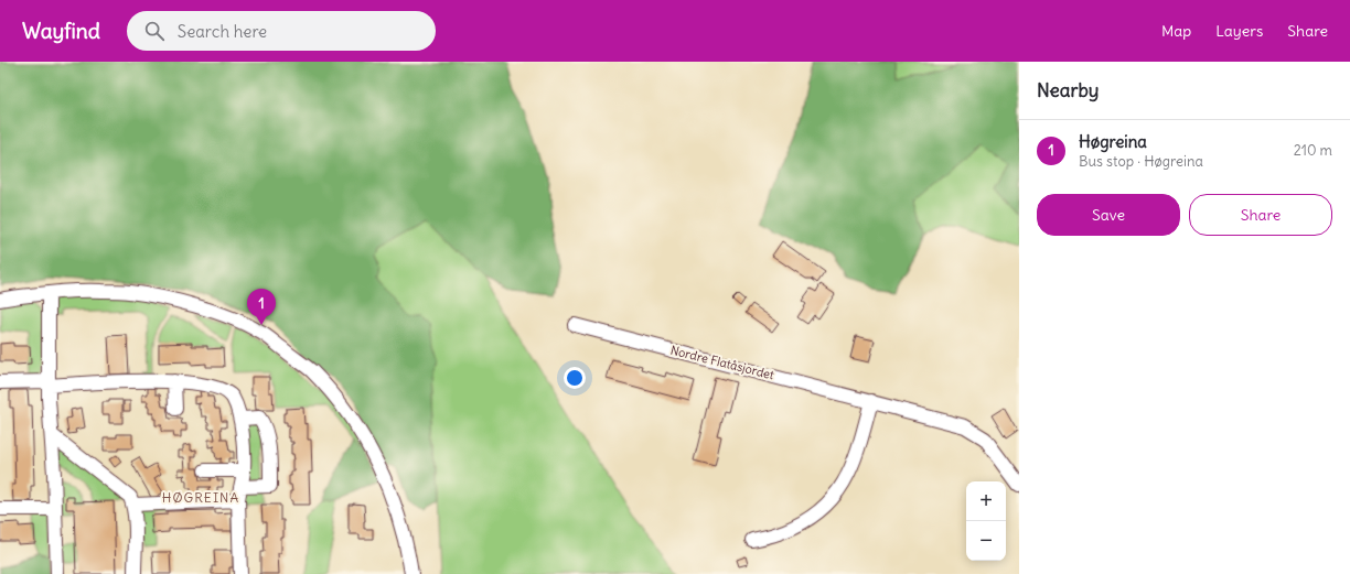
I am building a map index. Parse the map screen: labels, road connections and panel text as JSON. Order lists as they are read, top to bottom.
{
  "streets": {
    "street": ["Nordre Flatåsjordet"]
  },
  "districts": ["HØGREINA"],
  "page": {
    "header": "Wayfind",
    "search": "Search here",
    "nav": ["Map", "Layers", "Share"],
    "heading": "Nearby",
    "list": [
      {
        "mark": "1",
        "name": "Høgreina",
        "note": "Bus stop · Høgreina",
        "value": "210 m"
      }
    ],
    "buttons": ["Save", "Share"],
    "pins": "1",
    "map_buttons": ["+", "−"]
  }
}
